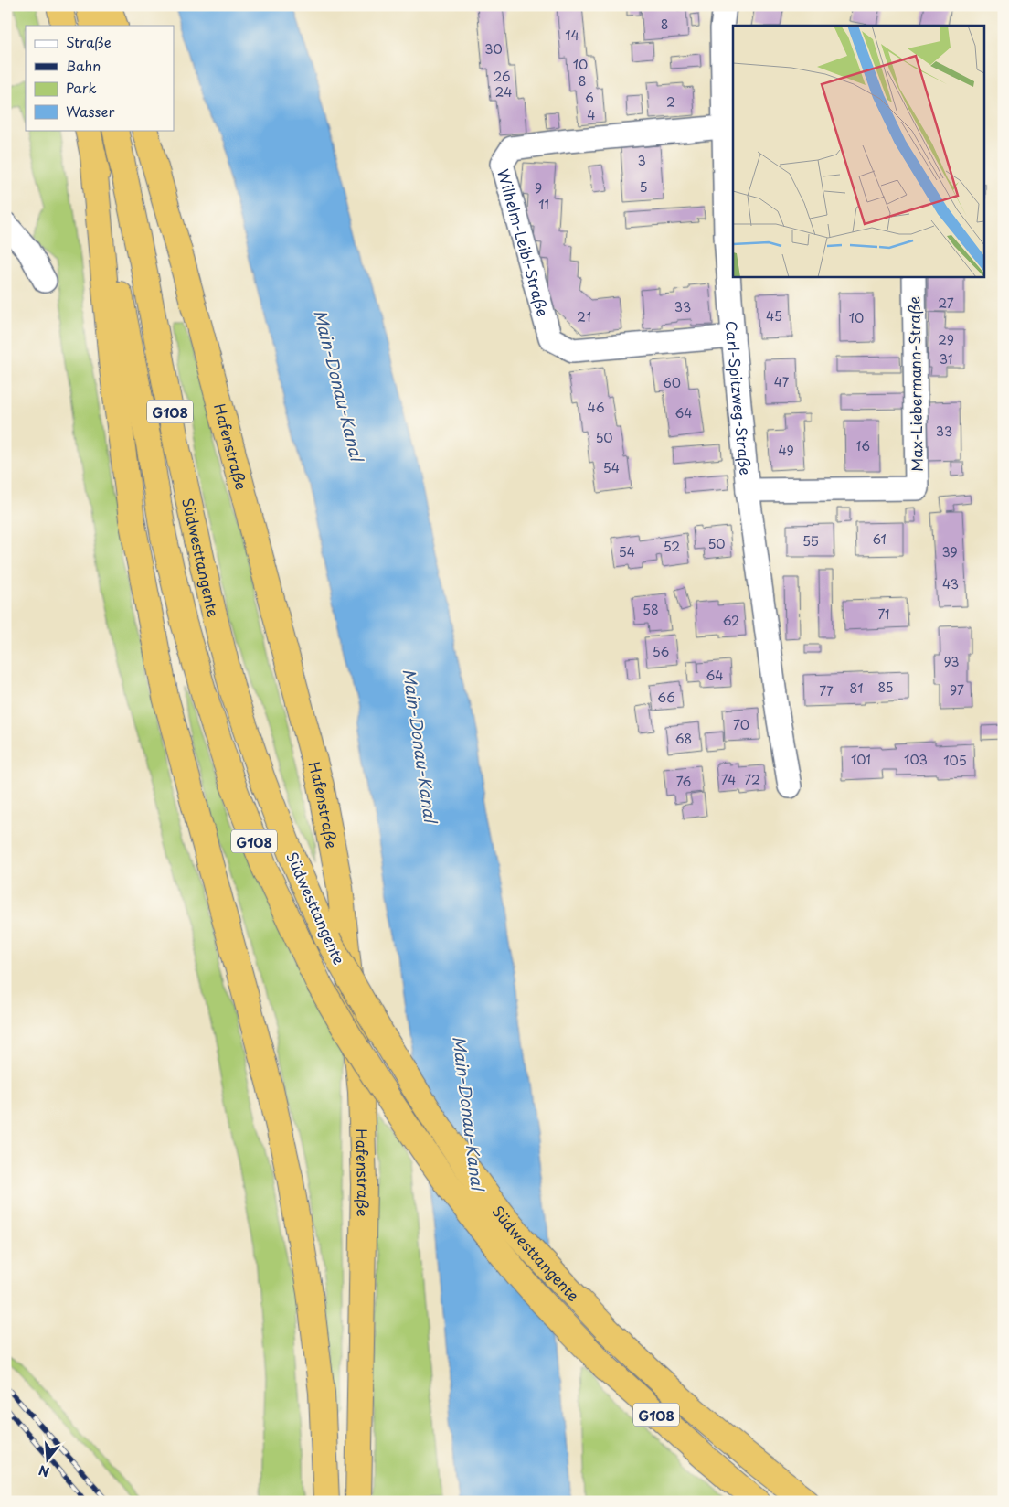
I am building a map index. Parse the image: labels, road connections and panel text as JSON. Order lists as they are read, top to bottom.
{
  "streets": {
    "highway": ["G108", "Hafenstraße", "Südwesttangente"],
    "street": ["Wilhelm-Leibl-Straße", "Max-Liebermann-Straße", "Carl-Spitzweg-Straße"]
  },
  "crossings": [
    ["Wilhelm-Leibl-Straße", "Carl-Spitzweg-Straße"],
    ["Max-Liebermann-Straße", "Carl-Spitzweg-Straße"]
  ],
  "water": ["Main-Donau-Kanal"],
  "house_numbers": [
    "8",
    "14",
    "30",
    "10",
    "26",
    "8",
    "24",
    "6",
    "2",
    "4",
    "3",
    "5",
    "9",
    "11",
    "27",
    "33",
    "45",
    "21",
    "10",
    "29",
    "31",
    "47",
    "60",
    "46",
    "64",
    "33",
    "50",
    "16",
    "49",
    "54",
    "61",
    "55",
    "50",
    "52",
    "54",
    "39",
    "43",
    "58",
    "71",
    "62",
    "56",
    "93",
    "64",
    "85",
    "81",
    "97",
    "77",
    "66",
    "70",
    "68",
    "101",
    "103",
    "105",
    "74",
    "72",
    "76"
  ],
  "legend": [
    "Straße",
    "Bahn",
    "Park",
    "Wasser"
  ],
  "north": "bottom"
}
